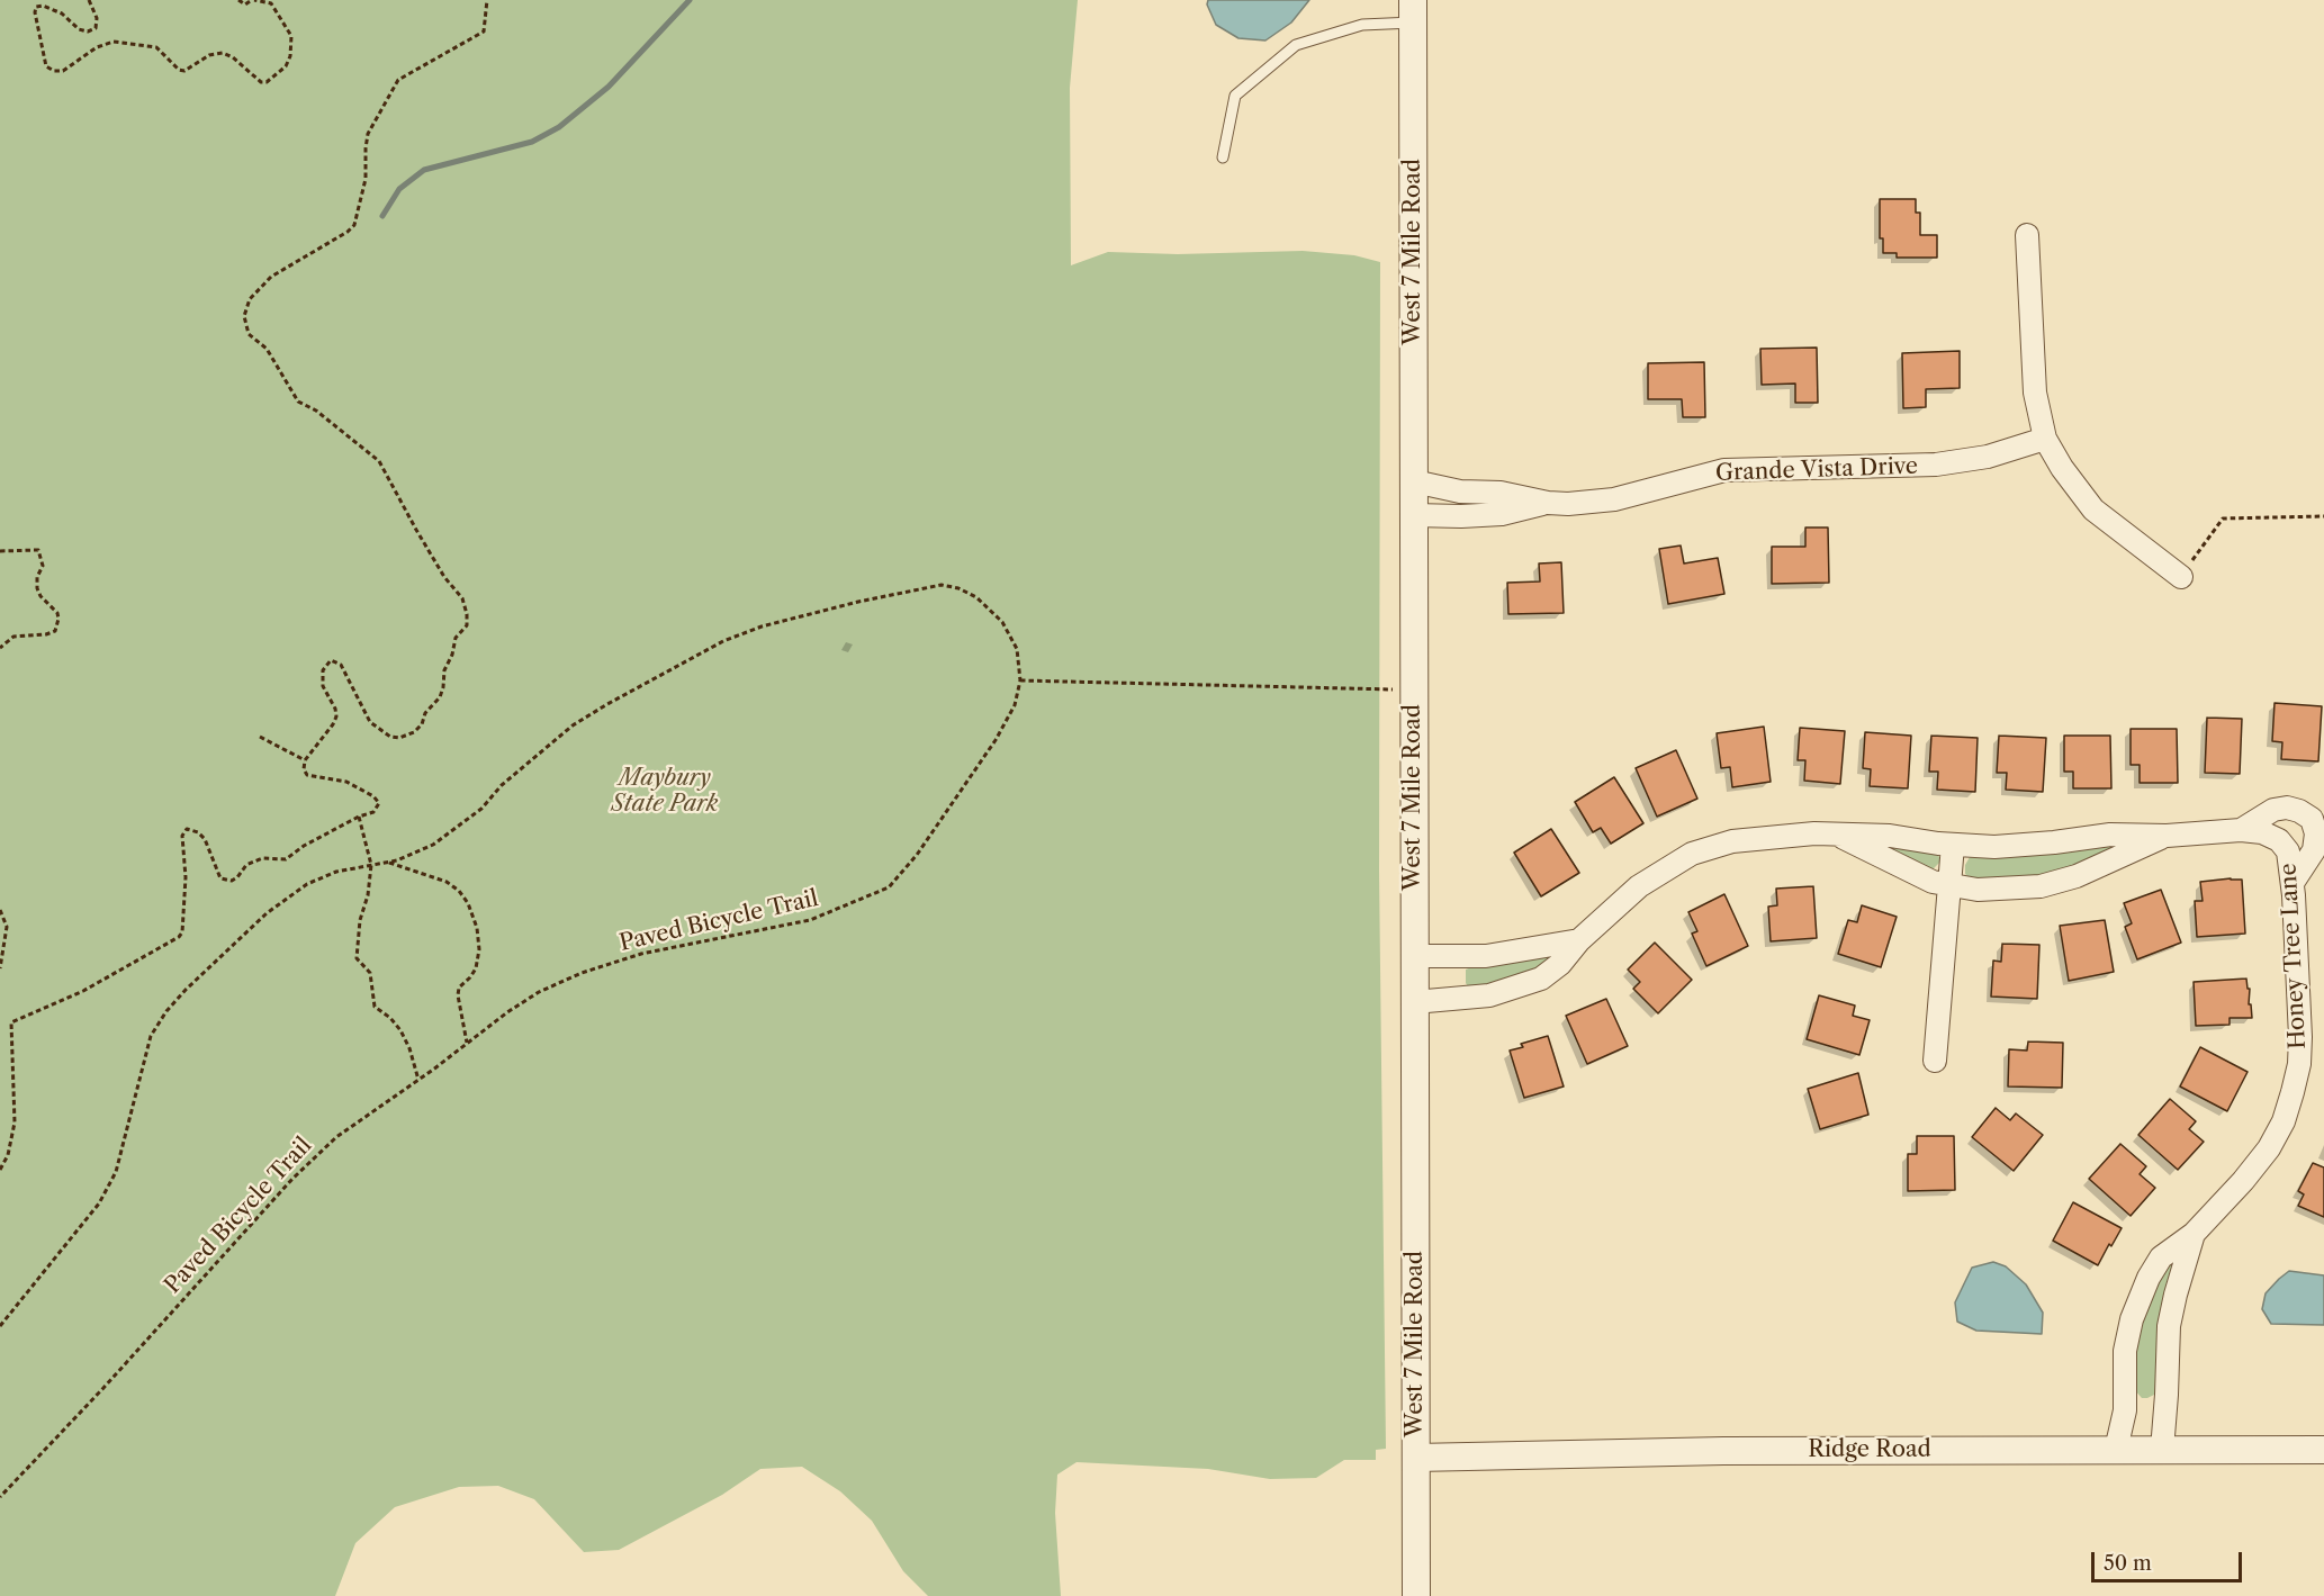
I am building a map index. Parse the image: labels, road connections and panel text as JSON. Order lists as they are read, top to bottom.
{
  "streets": {
    "street": [
      "West 7 Mile Road",
      "Grande Vista Drive",
      "Honey Tree Lane",
      "Ridge Road"
    ],
    "path": ["Paved Bicycle Trail"]
  },
  "crossings": [
    ["West 7 Mile Road", "Grande Vista Drive"],
    ["West 7 Mile Road", "Honey Tree Lane"],
    ["West 7 Mile Road", "Ridge Road"],
    ["Honey Tree Lane", "Ridge Road"]
  ],
  "parks": ["Maybury State Park"],
  "scale_bar": "50 m"
}
